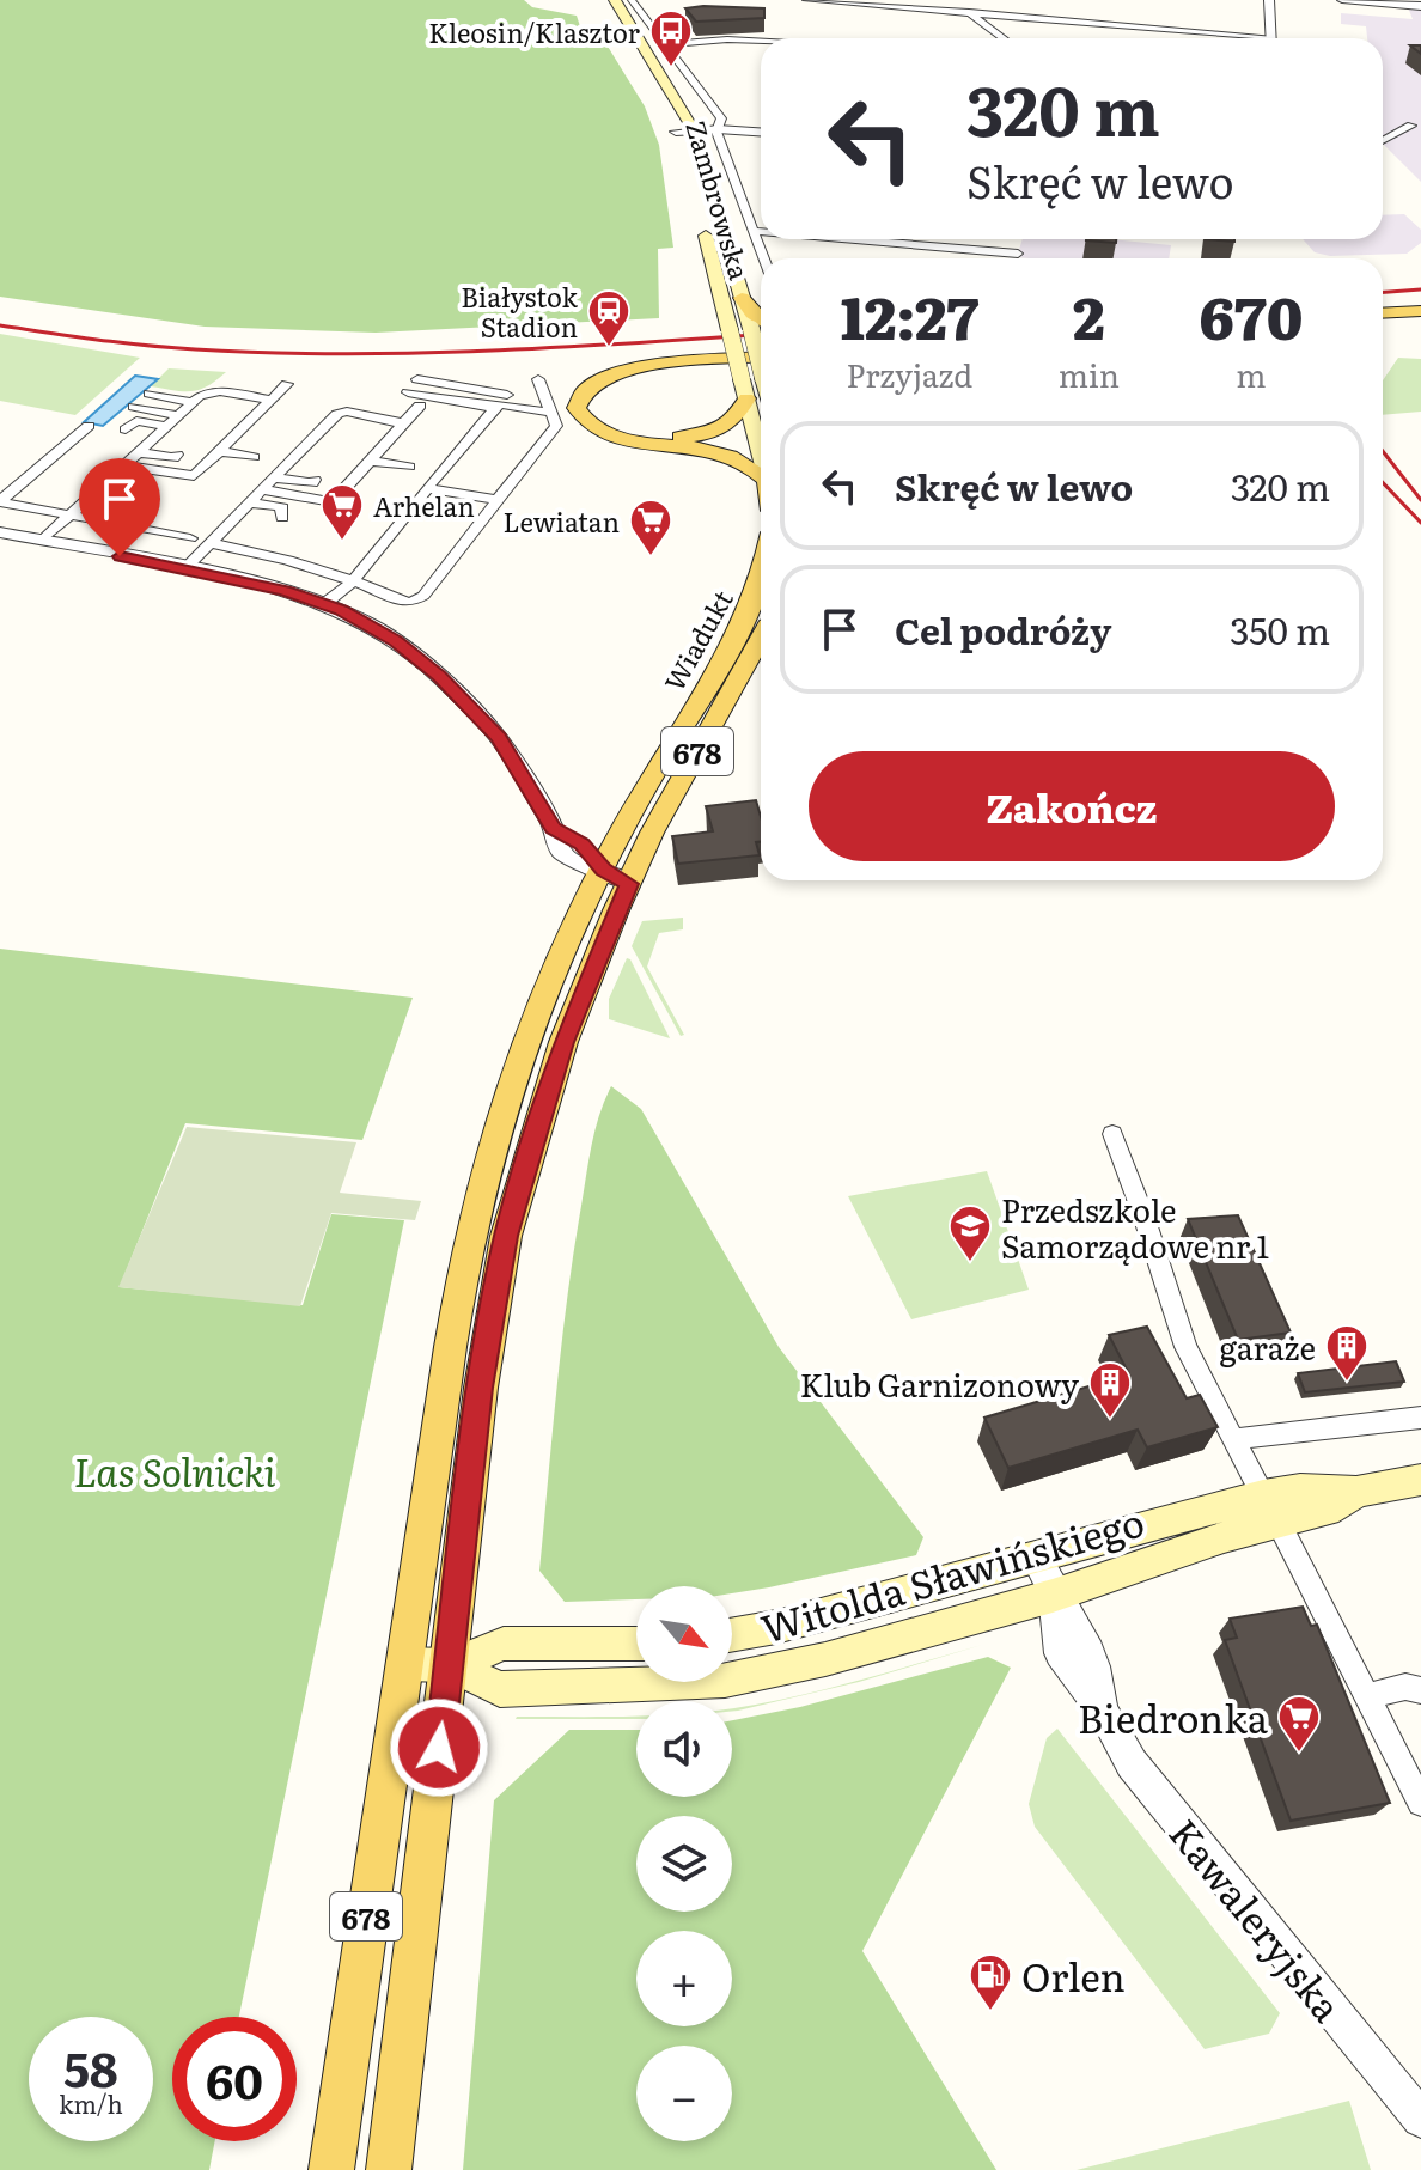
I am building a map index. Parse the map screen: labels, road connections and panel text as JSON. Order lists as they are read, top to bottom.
{
  "streets": {
    "main road": [
      "Zambrowska",
      "Wiadukt",
      "678",
      "Witolda Sławińskiego"
    ],
    "street": ["Kawaleryjska"]
  },
  "crossings": [
    ["Wiadukt", "678"],
    ["678", "Witolda Sławińskiego"],
    ["Witolda Sławińskiego", "Kawaleryjska"]
  ],
  "parks": ["Las Solnicki"],
  "places": {
    "bus stop": ["Kleosin/Klasztor"],
    "station": ["Białystok Stadion"],
    "supermarket": ["Arhelan", "Lewiatan", "Biedronka"],
    "school or university": ["Przedszkole Samorządowe nr 1"],
    "building": ["garaże", "Klub Garnizonowy"],
    "fuel station": ["Orlen"]
  },
  "north": "bottom right",
  "page": {
    "turn": ["320 m", "Skręć w lewo"],
    "eta": [
      "12:27",
      "Przyjazd",
      "2",
      "min",
      "670",
      "m"
    ],
    "list": [
      {
        "name": "Skręć w lewo",
        "value": "320 m"
      },
      {
        "name": "Cel podróży",
        "value": "350 m"
      }
    ],
    "buttons": "Zakończ",
    "map_buttons": ["+", "−"],
    "speed": "58 km/h",
    "limit": "60"
  }
}
